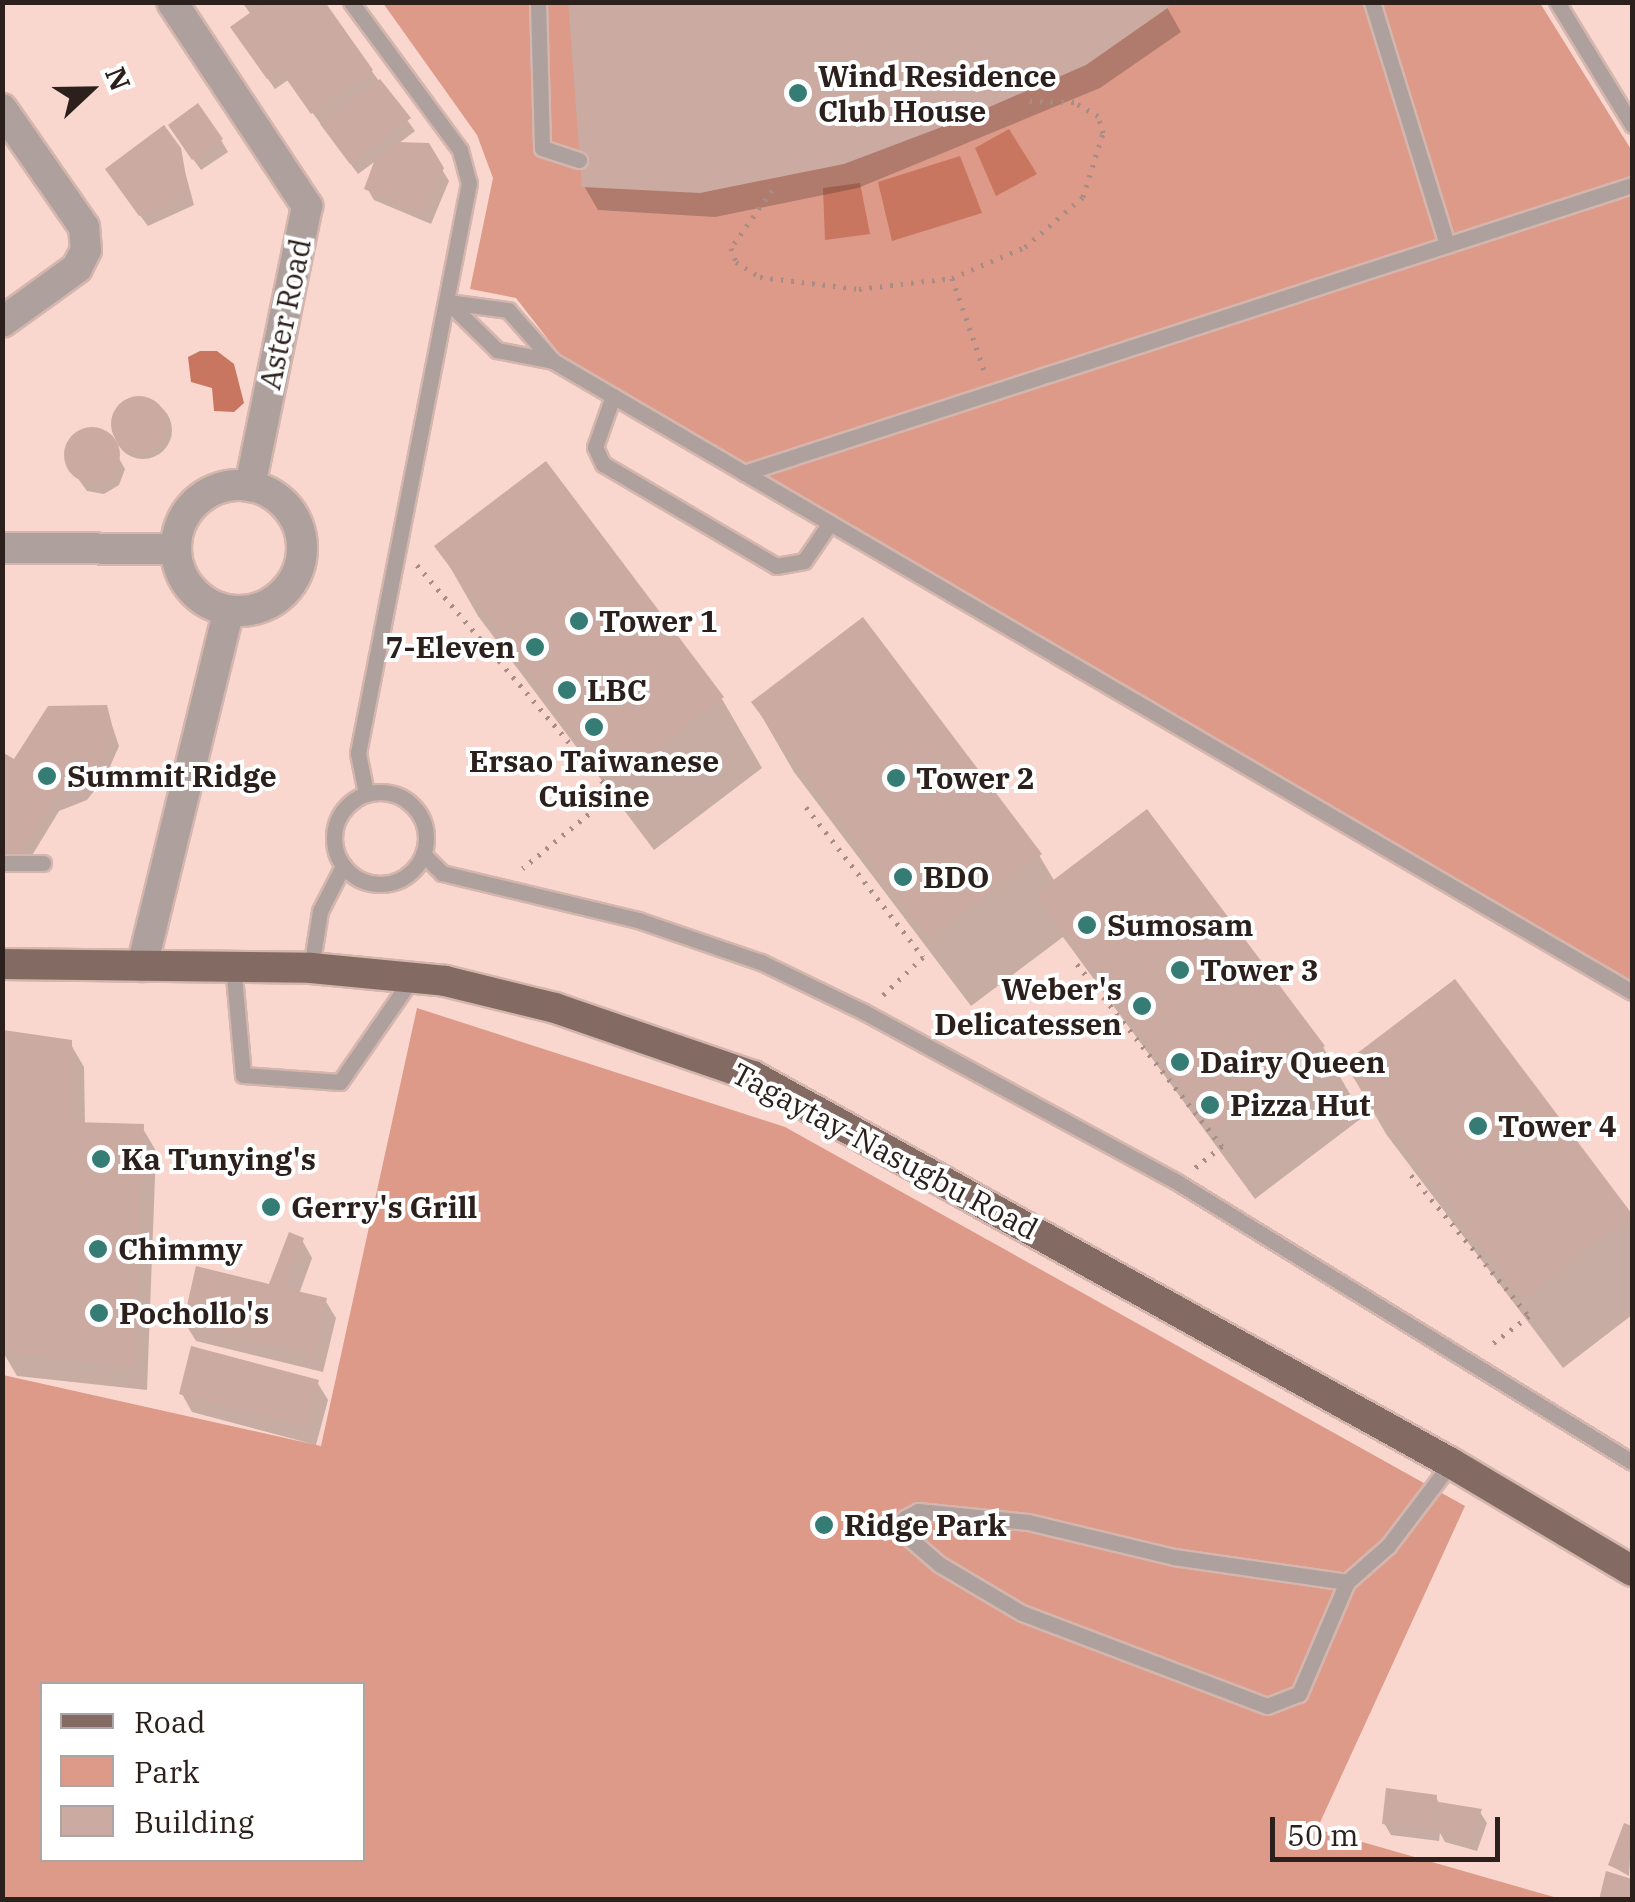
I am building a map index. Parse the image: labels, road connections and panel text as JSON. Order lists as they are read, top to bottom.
{
  "streets": {
    "main road": ["Tagaytay-Nasugbu Road"],
    "street": ["Aster Road"]
  },
  "places": [
    "Wind Residence Club House",
    "Tower 1",
    "7-Eleven",
    "LBC",
    "Ersao Taiwanese Cuisine",
    "Summit Ridge",
    "Tower 2",
    "BDO",
    "Sumosam",
    "Tower 3",
    "Weber's Delicatessen",
    "Dairy Queen",
    "Pizza Hut",
    "Tower 4",
    "Ka Tunying's",
    "Gerry's Grill",
    "Chimmy",
    "Pochollo's",
    "Ridge Park"
  ],
  "legend": ["Road", "Park", "Building"],
  "scale_bar": "50 m",
  "north": "right"
}
